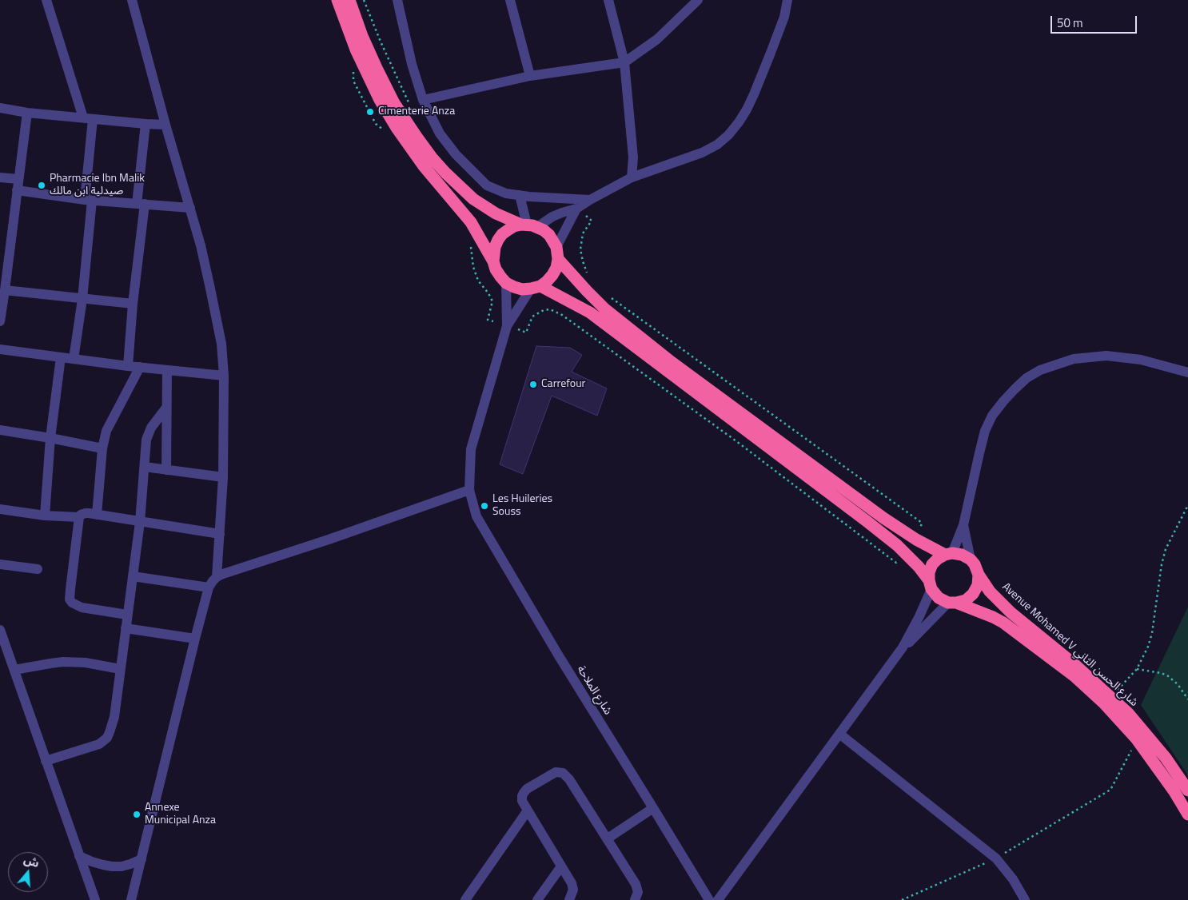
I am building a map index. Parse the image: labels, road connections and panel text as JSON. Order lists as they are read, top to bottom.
{
  "streets": {
    "highway": ["Avenue Mohamed V شارع الحسن الثاني"],
    "street": ["شارع الملاحة"]
  },
  "places": [
    "Cimenterie Anza",
    "Pharmacie Ibn Malik صيدلية ابن مالك",
    "Carrefour",
    "Les Huileries Souss",
    "Annexe Municipal Anza"
  ],
  "scale_bar": "50 m",
  "north": "top"
}
